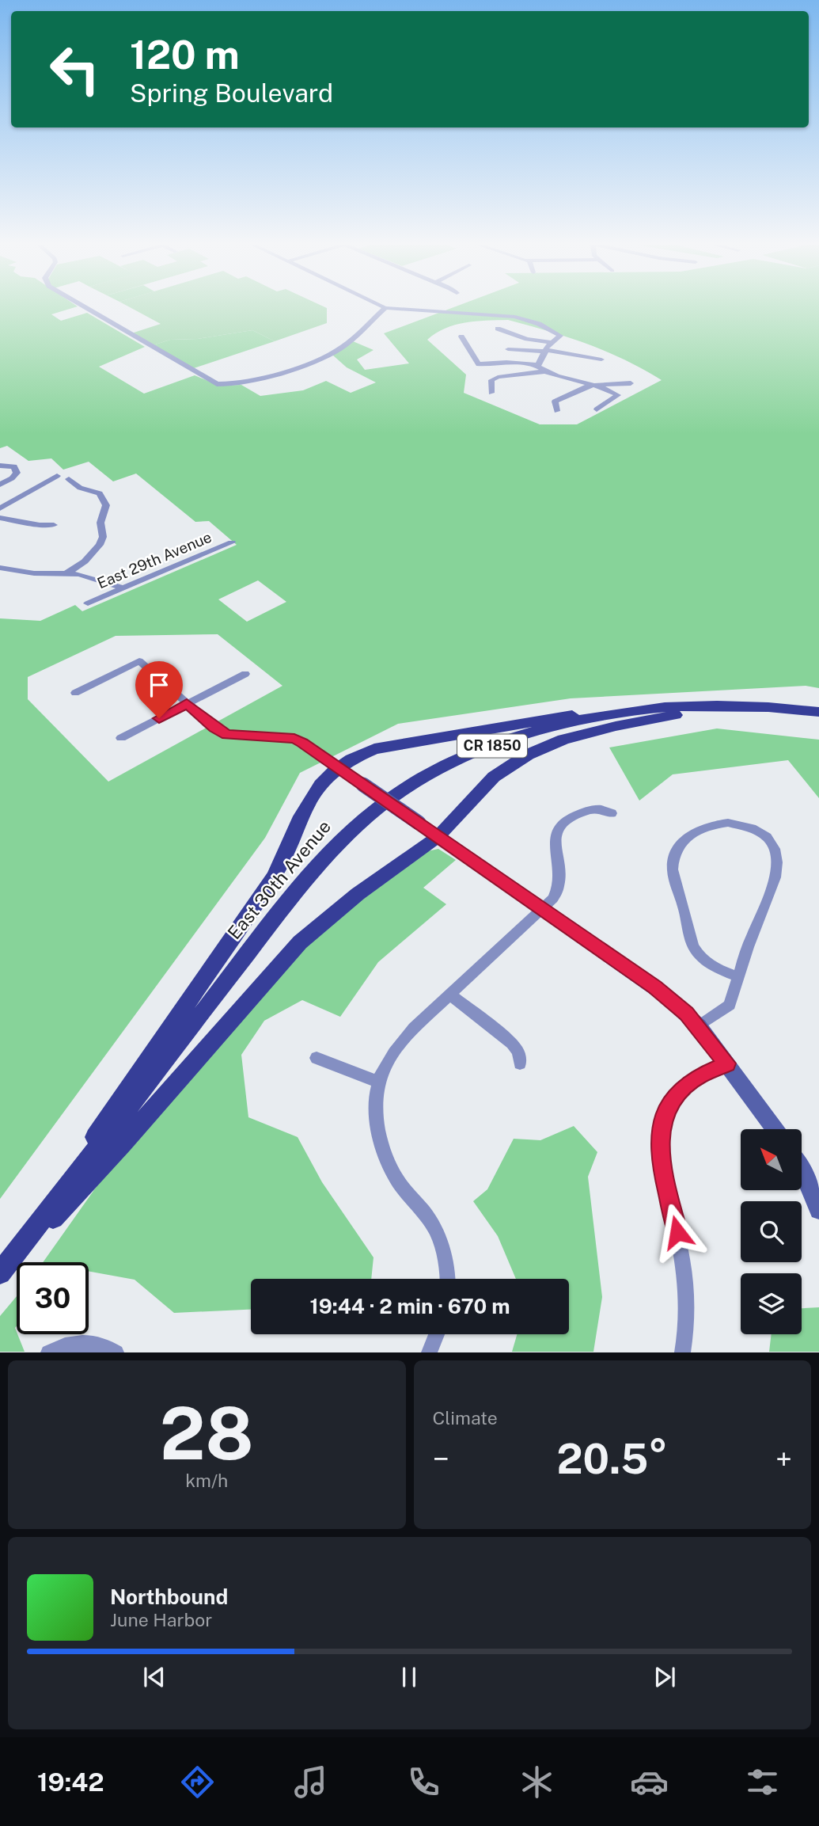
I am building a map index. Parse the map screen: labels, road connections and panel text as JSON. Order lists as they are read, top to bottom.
{
  "streets": {
    "main road": ["CR 1850", "East 30th Avenue"],
    "street": ["East 29th Avenue"]
  },
  "north": "top left",
  "page": {
    "turn": ["120 m", "Spring Boulevard"],
    "limit": "30",
    "trip": "19:44 · 2 min · 670 m",
    "tile": [
      ["28", "km/h"],
      "Climate"
    ],
    "heat": ["−", "20.5°", "+"],
    "song": ["Northbound", "June Harbor"],
    "tabs": "19:42"
  }
}
